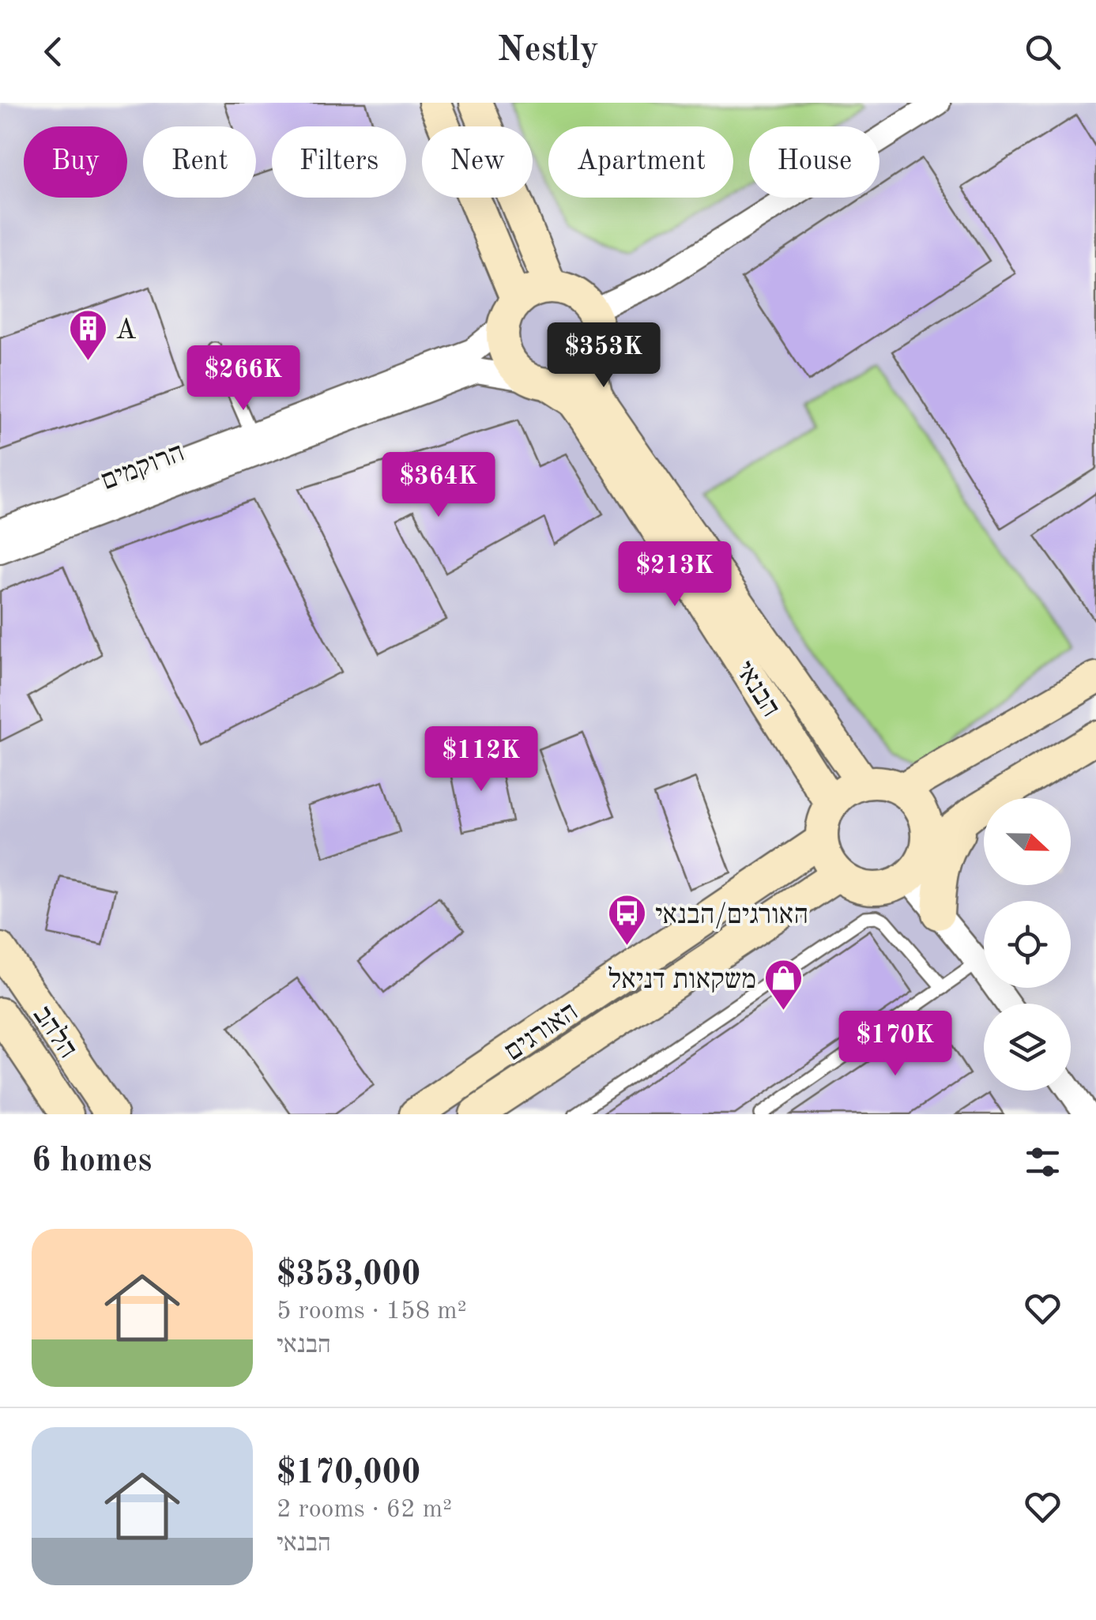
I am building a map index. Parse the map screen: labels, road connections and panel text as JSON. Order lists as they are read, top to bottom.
{
  "streets": {
    "street": [
      "הרוקמים",
      "הבנאי",
      "האורגים",
      "הלהב"
    ]
  },
  "crossings": [
    ["הרוקמים", "הבנאי"],
    ["הבנאי", "האורגים"]
  ],
  "places": {
    "building": ["A"],
    "bus stop": ["האורגים/הבנאי"],
    "shop": ["משקאות דניאל"]
  },
  "north": "right",
  "page": {
    "header": "Nestly",
    "chip": [
      "Buy",
      "Rent",
      "Filters",
      "New",
      "Apartment",
      "House"
    ],
    "price": [
      "$353K",
      "$266K",
      "$364K",
      "$213K",
      "$112K",
      "$170K"
    ],
    "heading": "6 homes",
    "list": [
      {
        "name": "$353,000",
        "note": "5 rooms · 158 m² · הבנאי"
      },
      {
        "name": "$170,000",
        "note": "2 rooms · 62 m² · הבנאי"
      }
    ]
  }
}
